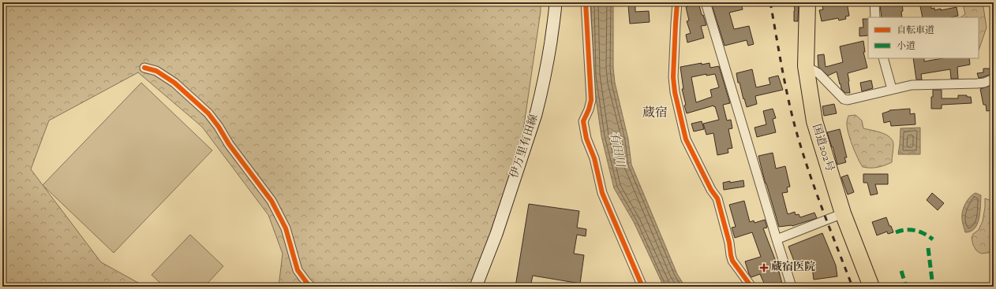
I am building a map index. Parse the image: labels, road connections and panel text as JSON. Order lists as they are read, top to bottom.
{
  "streets": {
    "highway": ["国道202号"],
    "main road": ["伊万里有田線"]
  },
  "districts": ["蔵宿"],
  "water": ["有田川"],
  "places": {
    "health": ["蔵宿医院"]
  },
  "legend": ["自転車道", "小道"]
}
